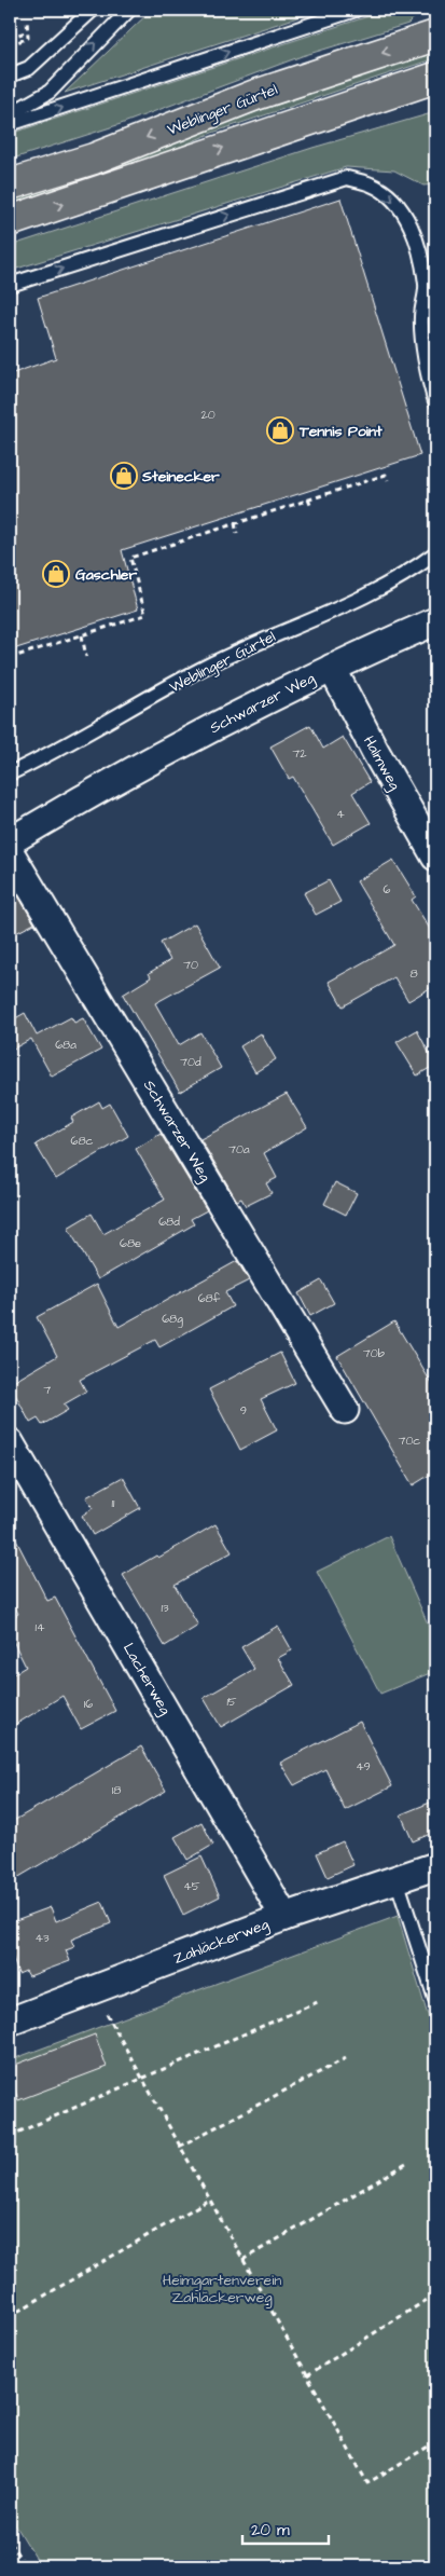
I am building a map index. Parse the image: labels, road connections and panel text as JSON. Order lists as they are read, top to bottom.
{
  "streets": {
    "main road": ["Weblinger Gürtel"],
    "street": [
      "Schwarzer Weg",
      "Halmweg",
      "Lacherweg",
      "Zahläckerweg"
    ]
  },
  "crossings": [
    ["Schwarzer Weg", "Halmweg"],
    ["Lacherweg", "Zahläckerweg"]
  ],
  "parks": ["Heimgartenverein Zahläckerweg"],
  "places": {
    "shop": ["Tennis Point", "Steinecker", "Gaschler"]
  },
  "house_numbers": [
    "20",
    "72",
    "4",
    "6",
    "70",
    "8",
    "68a",
    "70d",
    "68c",
    "70a",
    "68d",
    "68e",
    "68f",
    "68g",
    "70b",
    "7",
    "9",
    "70c",
    "11",
    "13",
    "14",
    "15",
    "16",
    "49",
    "18",
    "45",
    "43"
  ],
  "scale_bar": "20 m"
}
